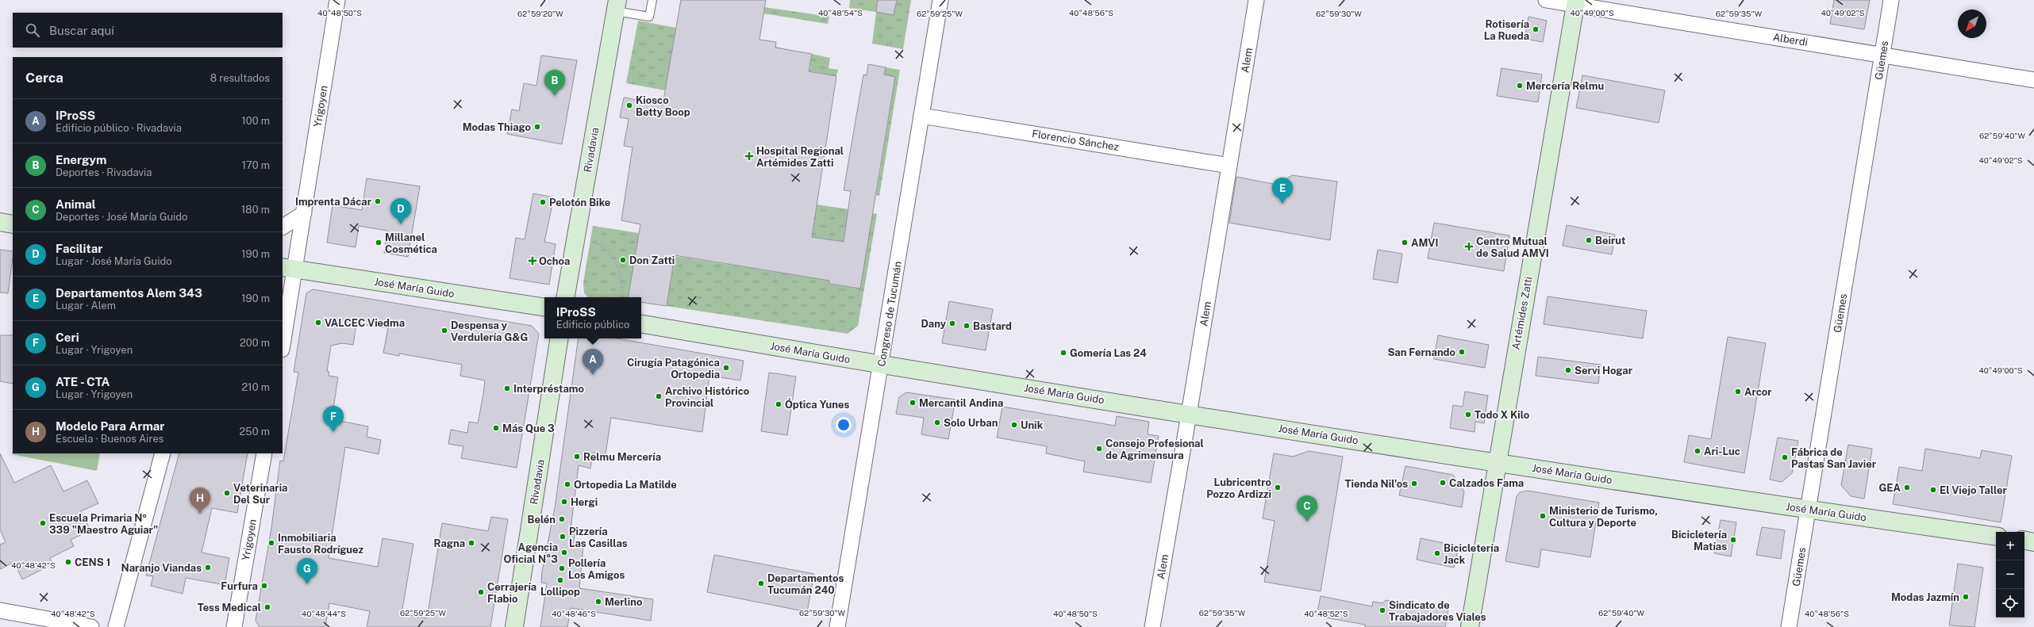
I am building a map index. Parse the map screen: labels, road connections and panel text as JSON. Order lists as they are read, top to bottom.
{
  "streets": {
    "main road": ["Rivadavia", "José María Guido", "Artémides Zatti"],
    "street": [
      "Alberdi",
      "Alem",
      "Güemes",
      "Yrigoyen",
      "Florencio Sánchez",
      "Congreso de Tucumán"
    ]
  },
  "crossings": [
    ["Alberdi", "Güemes"],
    ["Alberdi", "Artémides Zatti"],
    ["Alem", "Florencio Sánchez"],
    ["Alem", "José María Guido"],
    ["Güemes", "José María Guido"],
    ["Yrigoyen", "José María Guido"],
    ["Florencio Sánchez", "Congreso de Tucumán"],
    ["José María Guido", "Artémides Zatti"],
    ["José María Guido", "Congreso de Tucumán"]
  ],
  "places": {
    "other": [
      "Rotisería La Rueda",
      "Mercería Relmu",
      "Kiosco Betty Boop",
      "Modas Thiago",
      "Imprenta Dácar",
      "Pelotón Bike",
      "Beirut",
      "Millanel Cosmética",
      "AMVI",
      "Don Zatti",
      "VALCEC Viedma",
      "Dany",
      "Bastard",
      "Despensa y Verdulería G&G",
      "San Fernando",
      "Gomería Las 24",
      "Cirugía Patagónica Ortopedia",
      "Servi Hogar",
      "Interpréstamo",
      "Arcor",
      "Archivo Histórico Provincial",
      "Mercantil Andina",
      "Óptica Yunes",
      "Todo X Kilo",
      "Solo Urban",
      "Unik",
      "Más Que 3",
      "Consejo Profesional de Agrimensura",
      "Ari-Luc",
      "Relmu Mercería",
      "Fábrica de Pastas San Javier",
      "Calzados Fama",
      "Tienda Nil'os",
      "Ortopedia La Matilde",
      "Lubricentro Pozzo Ardizzi",
      "GEA",
      "El Viejo Taller",
      "Veterinaria Del Sur",
      "Hergi",
      "Ministerio de Turismo, Cultura y Deporte",
      "Belén",
      "Escuela Primaria Nº 339 \"Maestro Aguiar\"",
      "Pizzería Las Casillas",
      "Bicicletería Matías",
      "Inmobiliaria Fausto Rodríguez",
      "Ragna",
      "Agencia Oficial N°3",
      "Bicicletería Jack",
      "CENS 1",
      "Naranjo Viandas",
      "Pollería Los Amigos",
      "Lollipop",
      "Departamentos Tucumán 240",
      "Furfura",
      "Cerrajería Flabio",
      "Modas Jazmín",
      "Merlino",
      "Tess Medical",
      "Sindicato de Trabajadores Viales"
    ],
    "health": ["Hospital Regional Artémides Zatti", "Centro Mutual de Salud AMVI", "Ochoa"]
  },
  "north": "bottom left",
  "page": {
    "search": "Buscar aquí",
    "heading": ["Cerca", "8 resultados"],
    "pins": [
      "B",
      "E",
      "D",
      "A",
      "F",
      "H",
      "C",
      "G"
    ],
    "list": [
      {
        "mark": "A",
        "name": "IProSS",
        "note": "Edificio público · Rivadavia",
        "value": "100 m"
      },
      {
        "mark": "B",
        "name": "Energym",
        "note": "Deportes · Rivadavia",
        "value": "170 m"
      },
      {
        "mark": "C",
        "name": "Animal",
        "note": "Deportes · José María Guido",
        "value": "180 m"
      },
      {
        "mark": "D",
        "name": "Facilitar",
        "note": "Lugar · José María Guido",
        "value": "190 m"
      },
      {
        "mark": "E",
        "name": "Departamentos Alem 343",
        "note": "Lugar · Alem",
        "value": "190 m"
      },
      {
        "mark": "F",
        "name": "Ceri",
        "note": "Lugar · Yrigoyen",
        "value": "200 m"
      },
      {
        "mark": "G",
        "name": "ATE - CTA",
        "note": "Lugar · Yrigoyen",
        "value": "210 m"
      },
      {
        "mark": "H",
        "name": "Modelo Para Armar",
        "note": "Escuela · Buenos Aires",
        "value": "250 m"
      }
    ],
    "popup": ["IProSS", "Edificio público"],
    "map_buttons": ["+", "−"]
  },
  "coordinates": [
    "40°49'02\"S",
    "40°48'50\"S",
    "40°48'54\"S",
    "40°48'56\"S",
    "40°49'00\"S",
    "62°59'20\"W",
    "62°59'25\"W",
    "62°59'30\"W",
    "62°59'35\"W",
    "62°59'40\"W",
    "40°48'42\"S",
    "40°48'44\"S",
    "40°48'46\"S",
    "40°48'52\"S"
  ]
}
